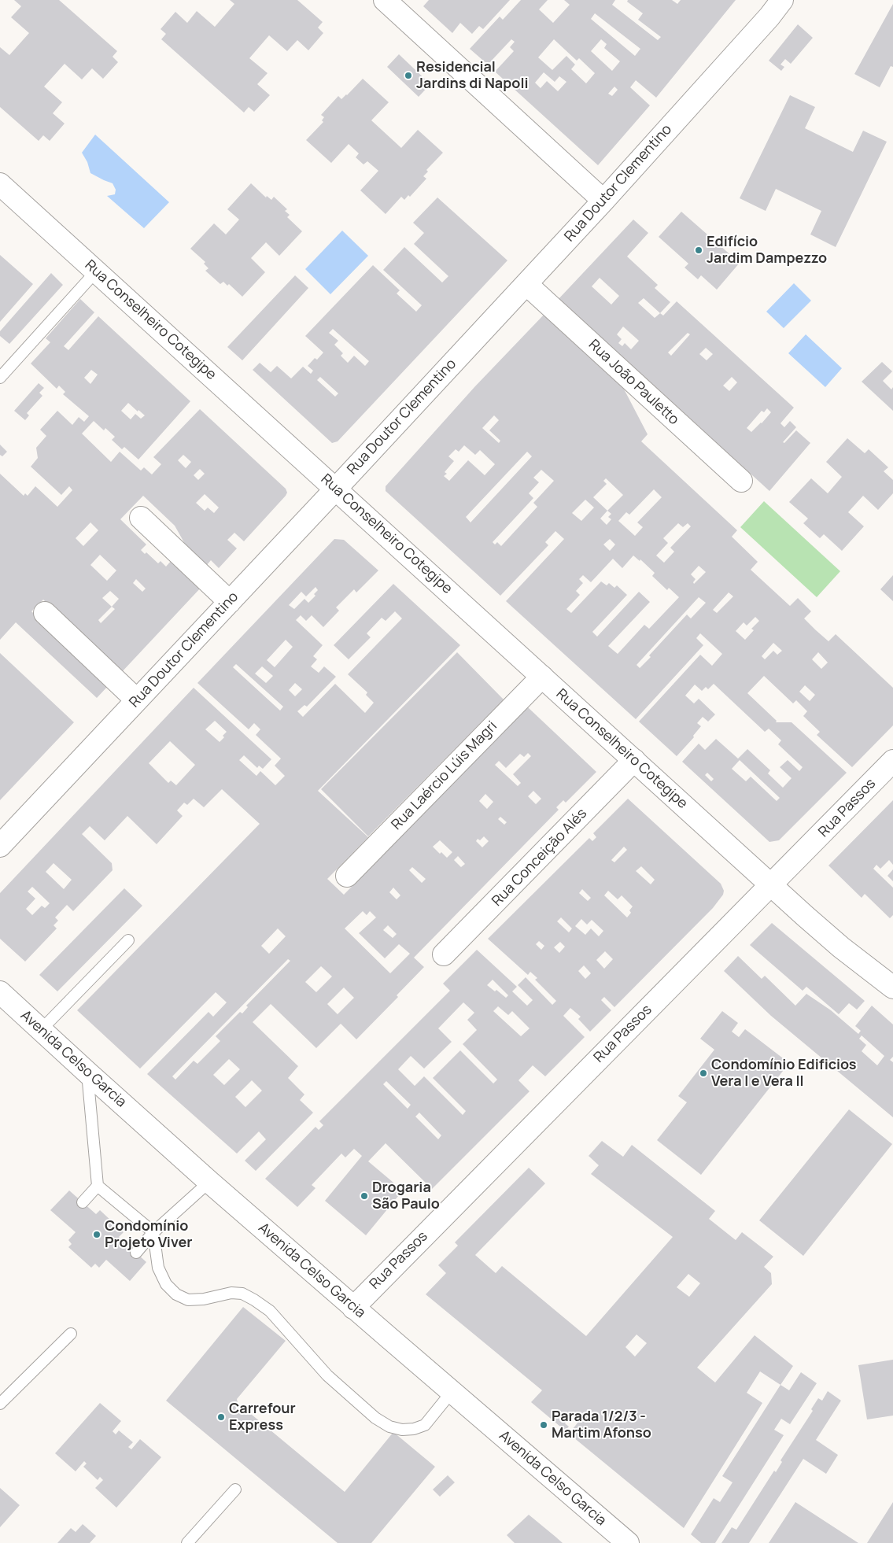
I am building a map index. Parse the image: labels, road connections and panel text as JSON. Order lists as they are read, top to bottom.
{
  "streets": {
    "street": [
      "Rua Doutor Clementino",
      "Rua Conselheiro Cotegipe",
      "Rua João Pauletto",
      "Rua Laércio Lúis Magri",
      "Rua Passos",
      "Rua Conceição Alés",
      "Avenida Celso Garcia"
    ]
  },
  "crossings": [
    ["Rua Doutor Clementino", "Rua Conselheiro Cotegipe"],
    ["Rua Doutor Clementino", "Rua João Pauletto"],
    ["Rua Conselheiro Cotegipe", "Rua Laércio Lúis Magri"],
    ["Rua Conselheiro Cotegipe", "Rua Passos"],
    ["Rua Conselheiro Cotegipe", "Rua Conceição Alés"],
    ["Rua Passos", "Avenida Celso Garcia"]
  ],
  "places": [
    "Residencial Jardins di Napoli",
    "Edifício Jardim Dampezzo",
    "Condomínio Edificios Vera I e Vera II",
    "Drogaria São Paulo",
    "Condomínio Projeto Viver",
    "Carrefour Express",
    "Parada 1/2/3 - Martim Afonso"
  ]
}
